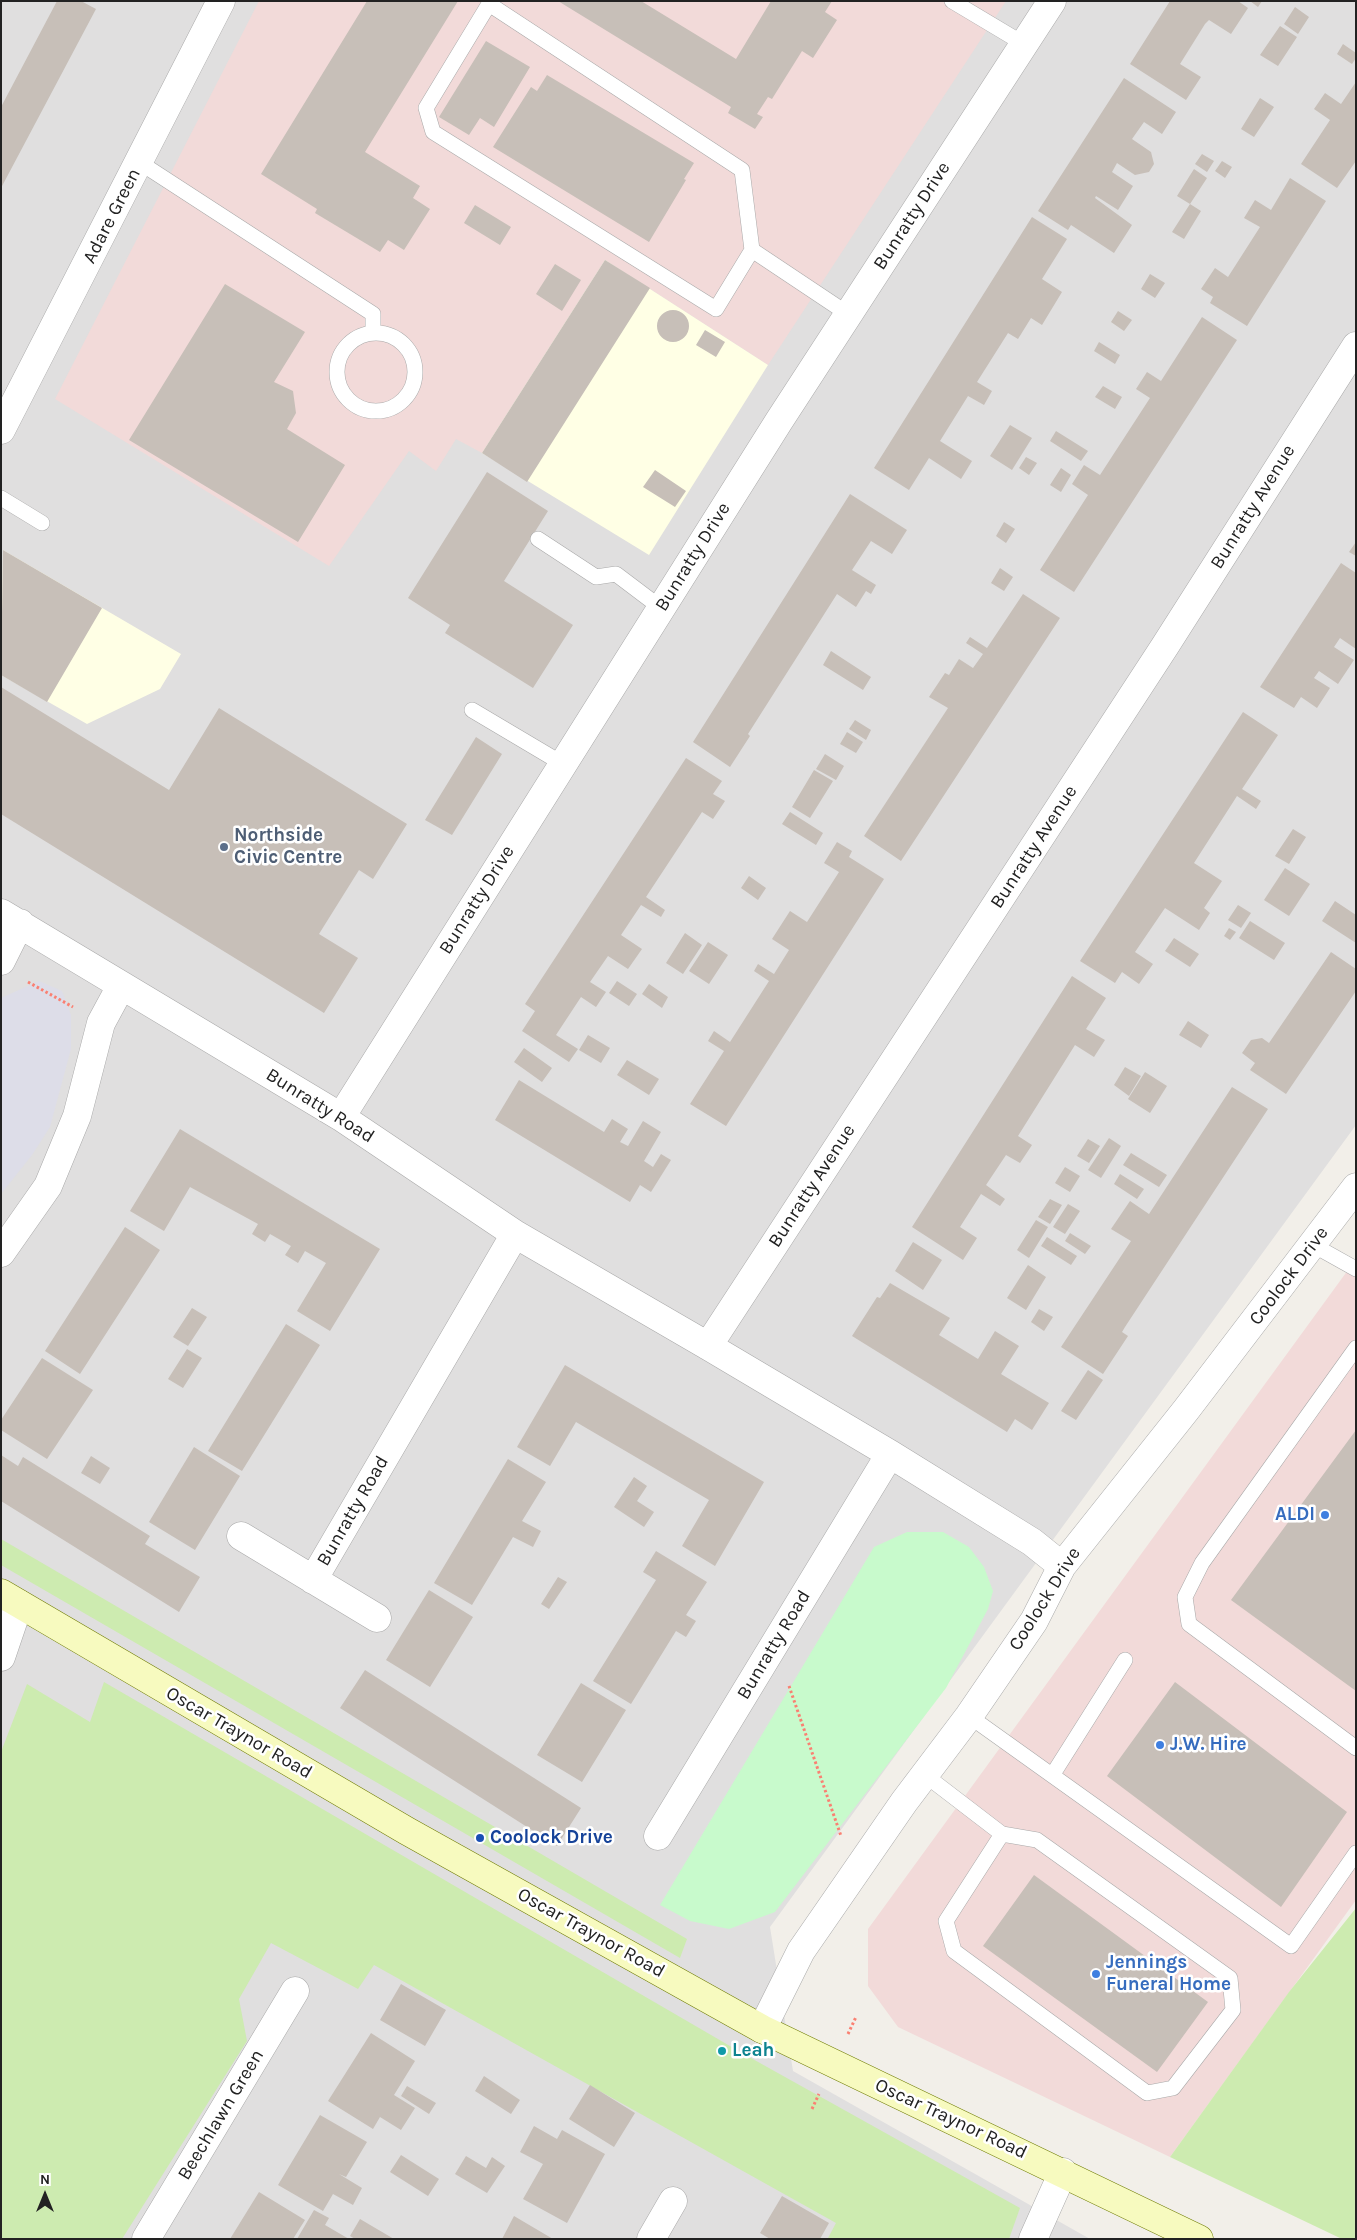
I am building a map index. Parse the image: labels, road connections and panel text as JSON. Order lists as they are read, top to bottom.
{
  "streets": {
    "main road": ["Oscar Traynor Road"],
    "street": [
      "Adare Green",
      "Bunratty Drive",
      "Bunratty Avenue",
      "Bunratty Road",
      "Coolock Drive",
      "Beechlawn Green"
    ]
  },
  "crossings": [
    ["Bunratty Drive", "Bunratty Road"],
    ["Bunratty Avenue", "Bunratty Road"],
    ["Bunratty Road", "Coolock Drive"],
    ["Coolock Drive", "Oscar Traynor Road"]
  ],
  "places": [
    "Northside Civic Centre",
    "ALDI",
    "J.W. Hire",
    "Coolock Drive",
    "Jennings Funeral Home",
    "Leah"
  ],
  "north": "top"
}
